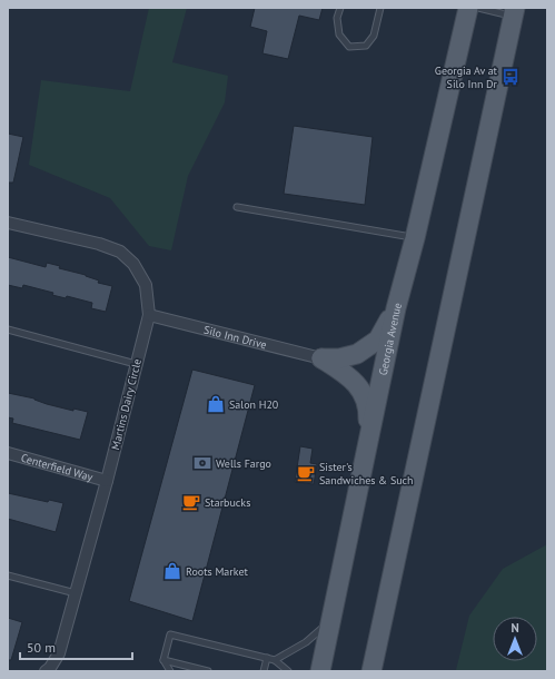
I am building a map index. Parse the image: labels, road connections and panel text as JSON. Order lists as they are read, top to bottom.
{
  "streets": {
    "main road": ["Georgia Avenue"],
    "street": ["Silo Inn Drive", "Martins Dairy Circle", "Centerfield Way"]
  },
  "crossings": [
    ["Silo Inn Drive", "Martins Dairy Circle"],
    ["Martins Dairy Circle", "Centerfield Way"]
  ],
  "places": {
    "bus stop": ["Georgia Av at Silo Inn Dr"],
    "shop": ["Salon H20", "Roots Market"],
    "bank": ["Wells Fargo"],
    "cafe": ["Sister's Sandwiches & Such", "Starbucks"]
  },
  "scale_bar": "50 m",
  "north": "top"
}
